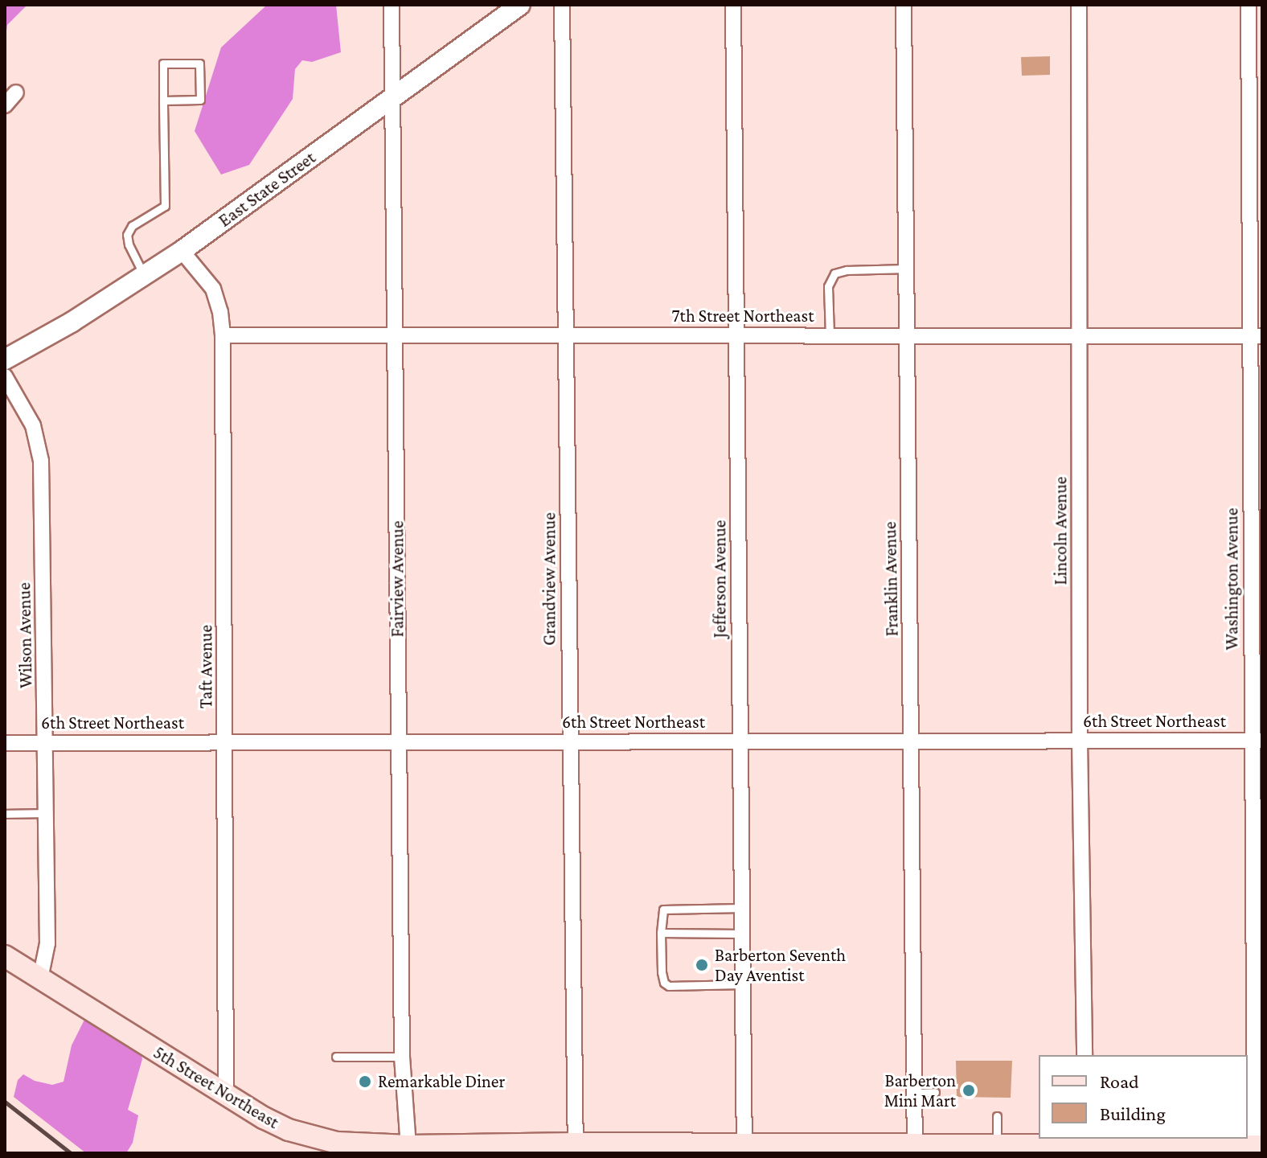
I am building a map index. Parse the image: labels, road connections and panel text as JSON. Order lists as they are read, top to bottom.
{
  "streets": {
    "main road": ["5th Street Northeast"],
    "street": [
      "East State Street",
      "7th Street Northeast",
      "Lincoln Avenue",
      "Fairview Avenue",
      "Grandview Avenue",
      "Jefferson Avenue",
      "Franklin Avenue",
      "Washington Avenue",
      "Wilson Avenue",
      "Taft Avenue",
      "6th Street Northeast"
    ]
  },
  "crossings": [
    ["East State Street", "Fairview Avenue"],
    ["East State Street", "Taft Avenue"],
    ["7th Street Northeast", "Lincoln Avenue"],
    ["7th Street Northeast", "Fairview Avenue"],
    ["7th Street Northeast", "Grandview Avenue"],
    ["7th Street Northeast", "Jefferson Avenue"],
    ["7th Street Northeast", "Franklin Avenue"],
    ["7th Street Northeast", "Washington Avenue"],
    ["7th Street Northeast", "Taft Avenue"],
    ["Lincoln Avenue", "6th Street Northeast"],
    ["Fairview Avenue", "6th Street Northeast"],
    ["Fairview Avenue", "5th Street Northeast"],
    ["Grandview Avenue", "6th Street Northeast"],
    ["Grandview Avenue", "5th Street Northeast"],
    ["Jefferson Avenue", "6th Street Northeast"],
    ["Jefferson Avenue", "5th Street Northeast"],
    ["Franklin Avenue", "6th Street Northeast"],
    ["Franklin Avenue", "5th Street Northeast"],
    ["Washington Avenue", "6th Street Northeast"],
    ["Washington Avenue", "5th Street Northeast"],
    ["Wilson Avenue", "6th Street Northeast"],
    ["Wilson Avenue", "5th Street Northeast"],
    ["Taft Avenue", "6th Street Northeast"],
    ["Taft Avenue", "5th Street Northeast"]
  ],
  "places": ["Barberton Seventh Day Aventist", "Remarkable Diner", "Barberton Mini Mart"],
  "legend": ["Road", "Building"]
}
